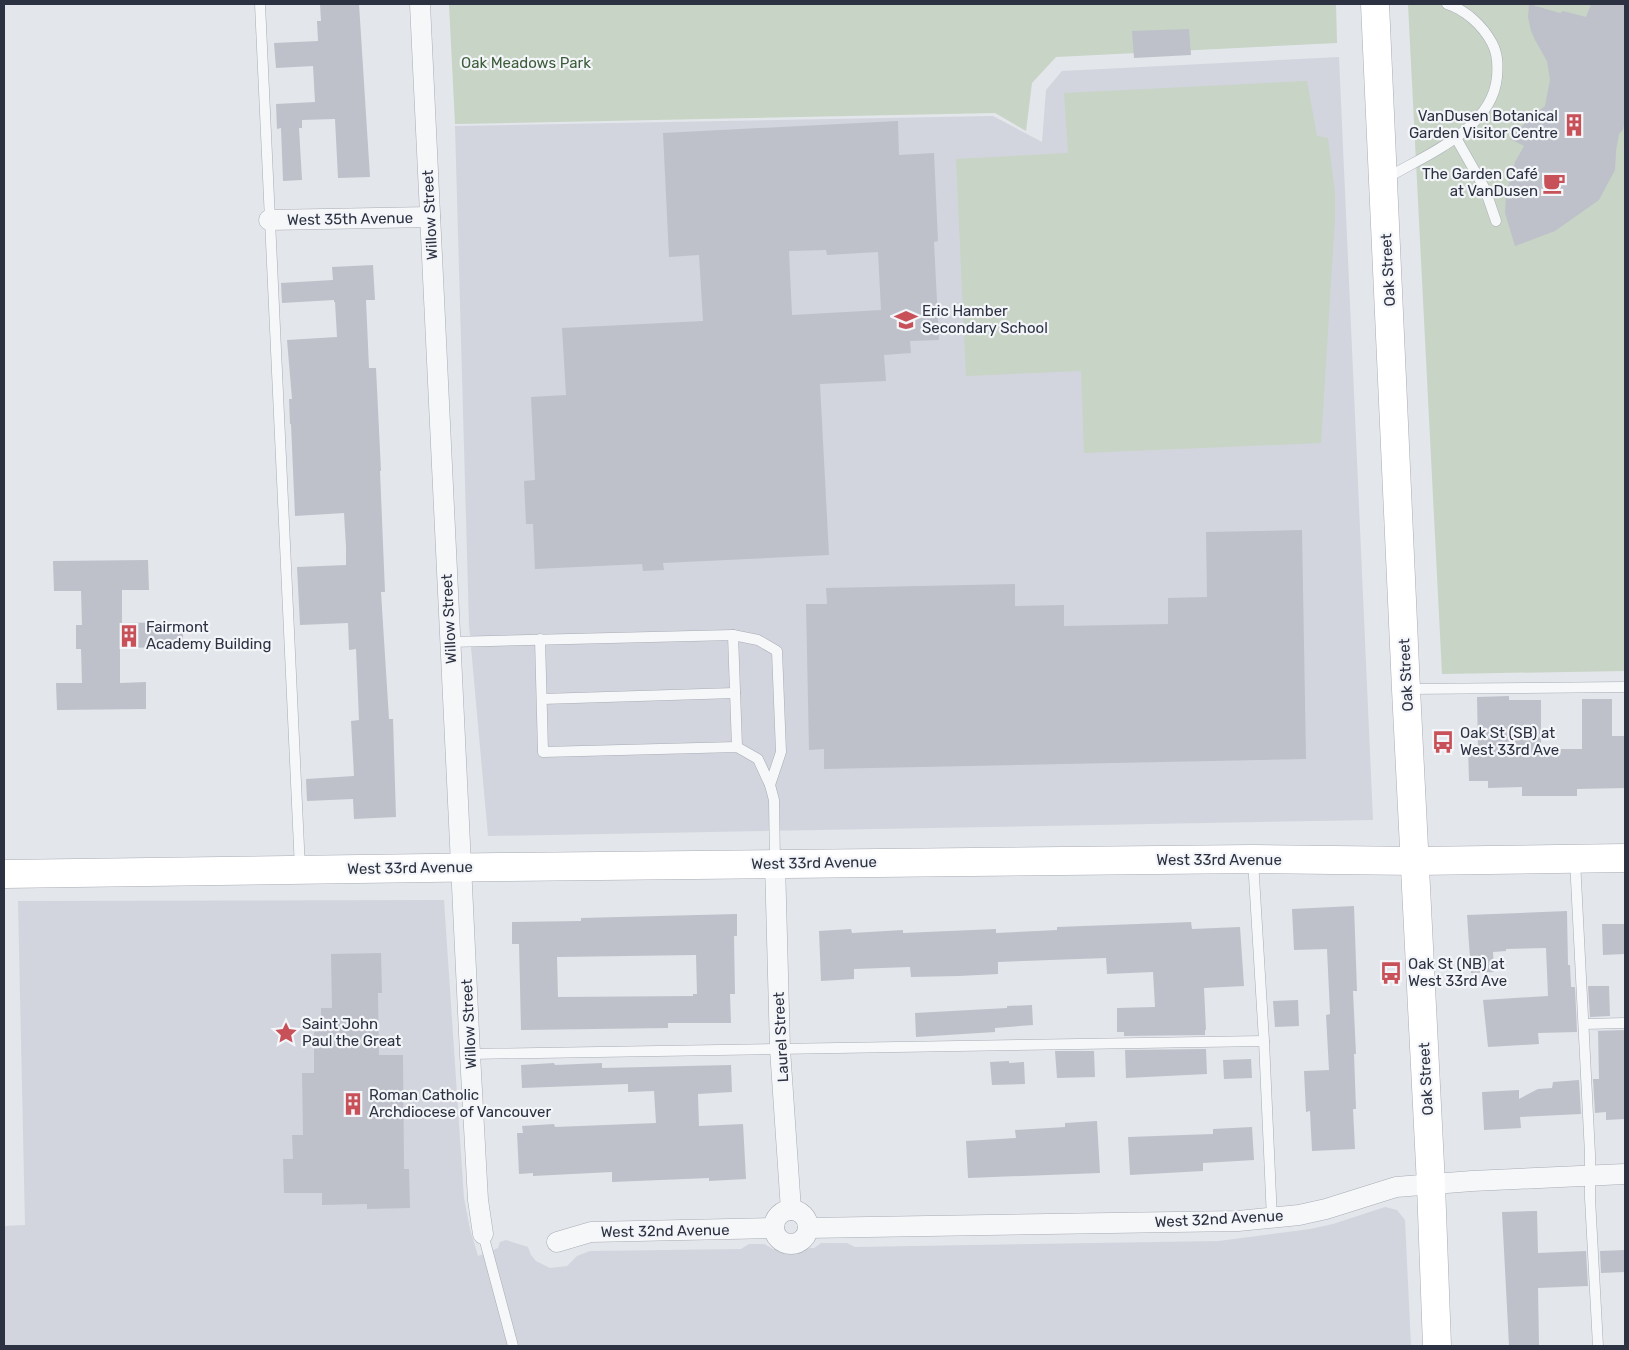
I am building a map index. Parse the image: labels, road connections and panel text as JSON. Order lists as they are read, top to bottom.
{
  "streets": {
    "street": [
      "Willow Street",
      "West 35th Avenue",
      "Oak Street",
      "West 33rd Avenue",
      "Laurel Street",
      "West 32nd Avenue"
    ]
  },
  "crossings": [
    ["Willow Street", "West 35th Avenue"],
    ["Willow Street", "West 33rd Avenue"],
    ["Oak Street", "West 33rd Avenue"],
    ["Oak Street", "West 32nd Avenue"],
    ["West 33rd Avenue", "Laurel Street"],
    ["Laurel Street", "West 32nd Avenue"]
  ],
  "parks": ["Oak Meadows Park"],
  "places": {
    "building": ["VanDusen Botanical Garden Visitor Centre", "Fairmont Academy Building", "Roman Catholic Archdiocese of Vancouver"],
    "cafe": ["The Garden Café at VanDusen"],
    "school or university": ["Eric Hamber Secondary School"],
    "bus stop": ["Oak St (SB) at West 33rd Ave", "Oak St (NB) at West 33rd Ave"],
    "place": ["Saint John Paul the Great"]
  }
}
